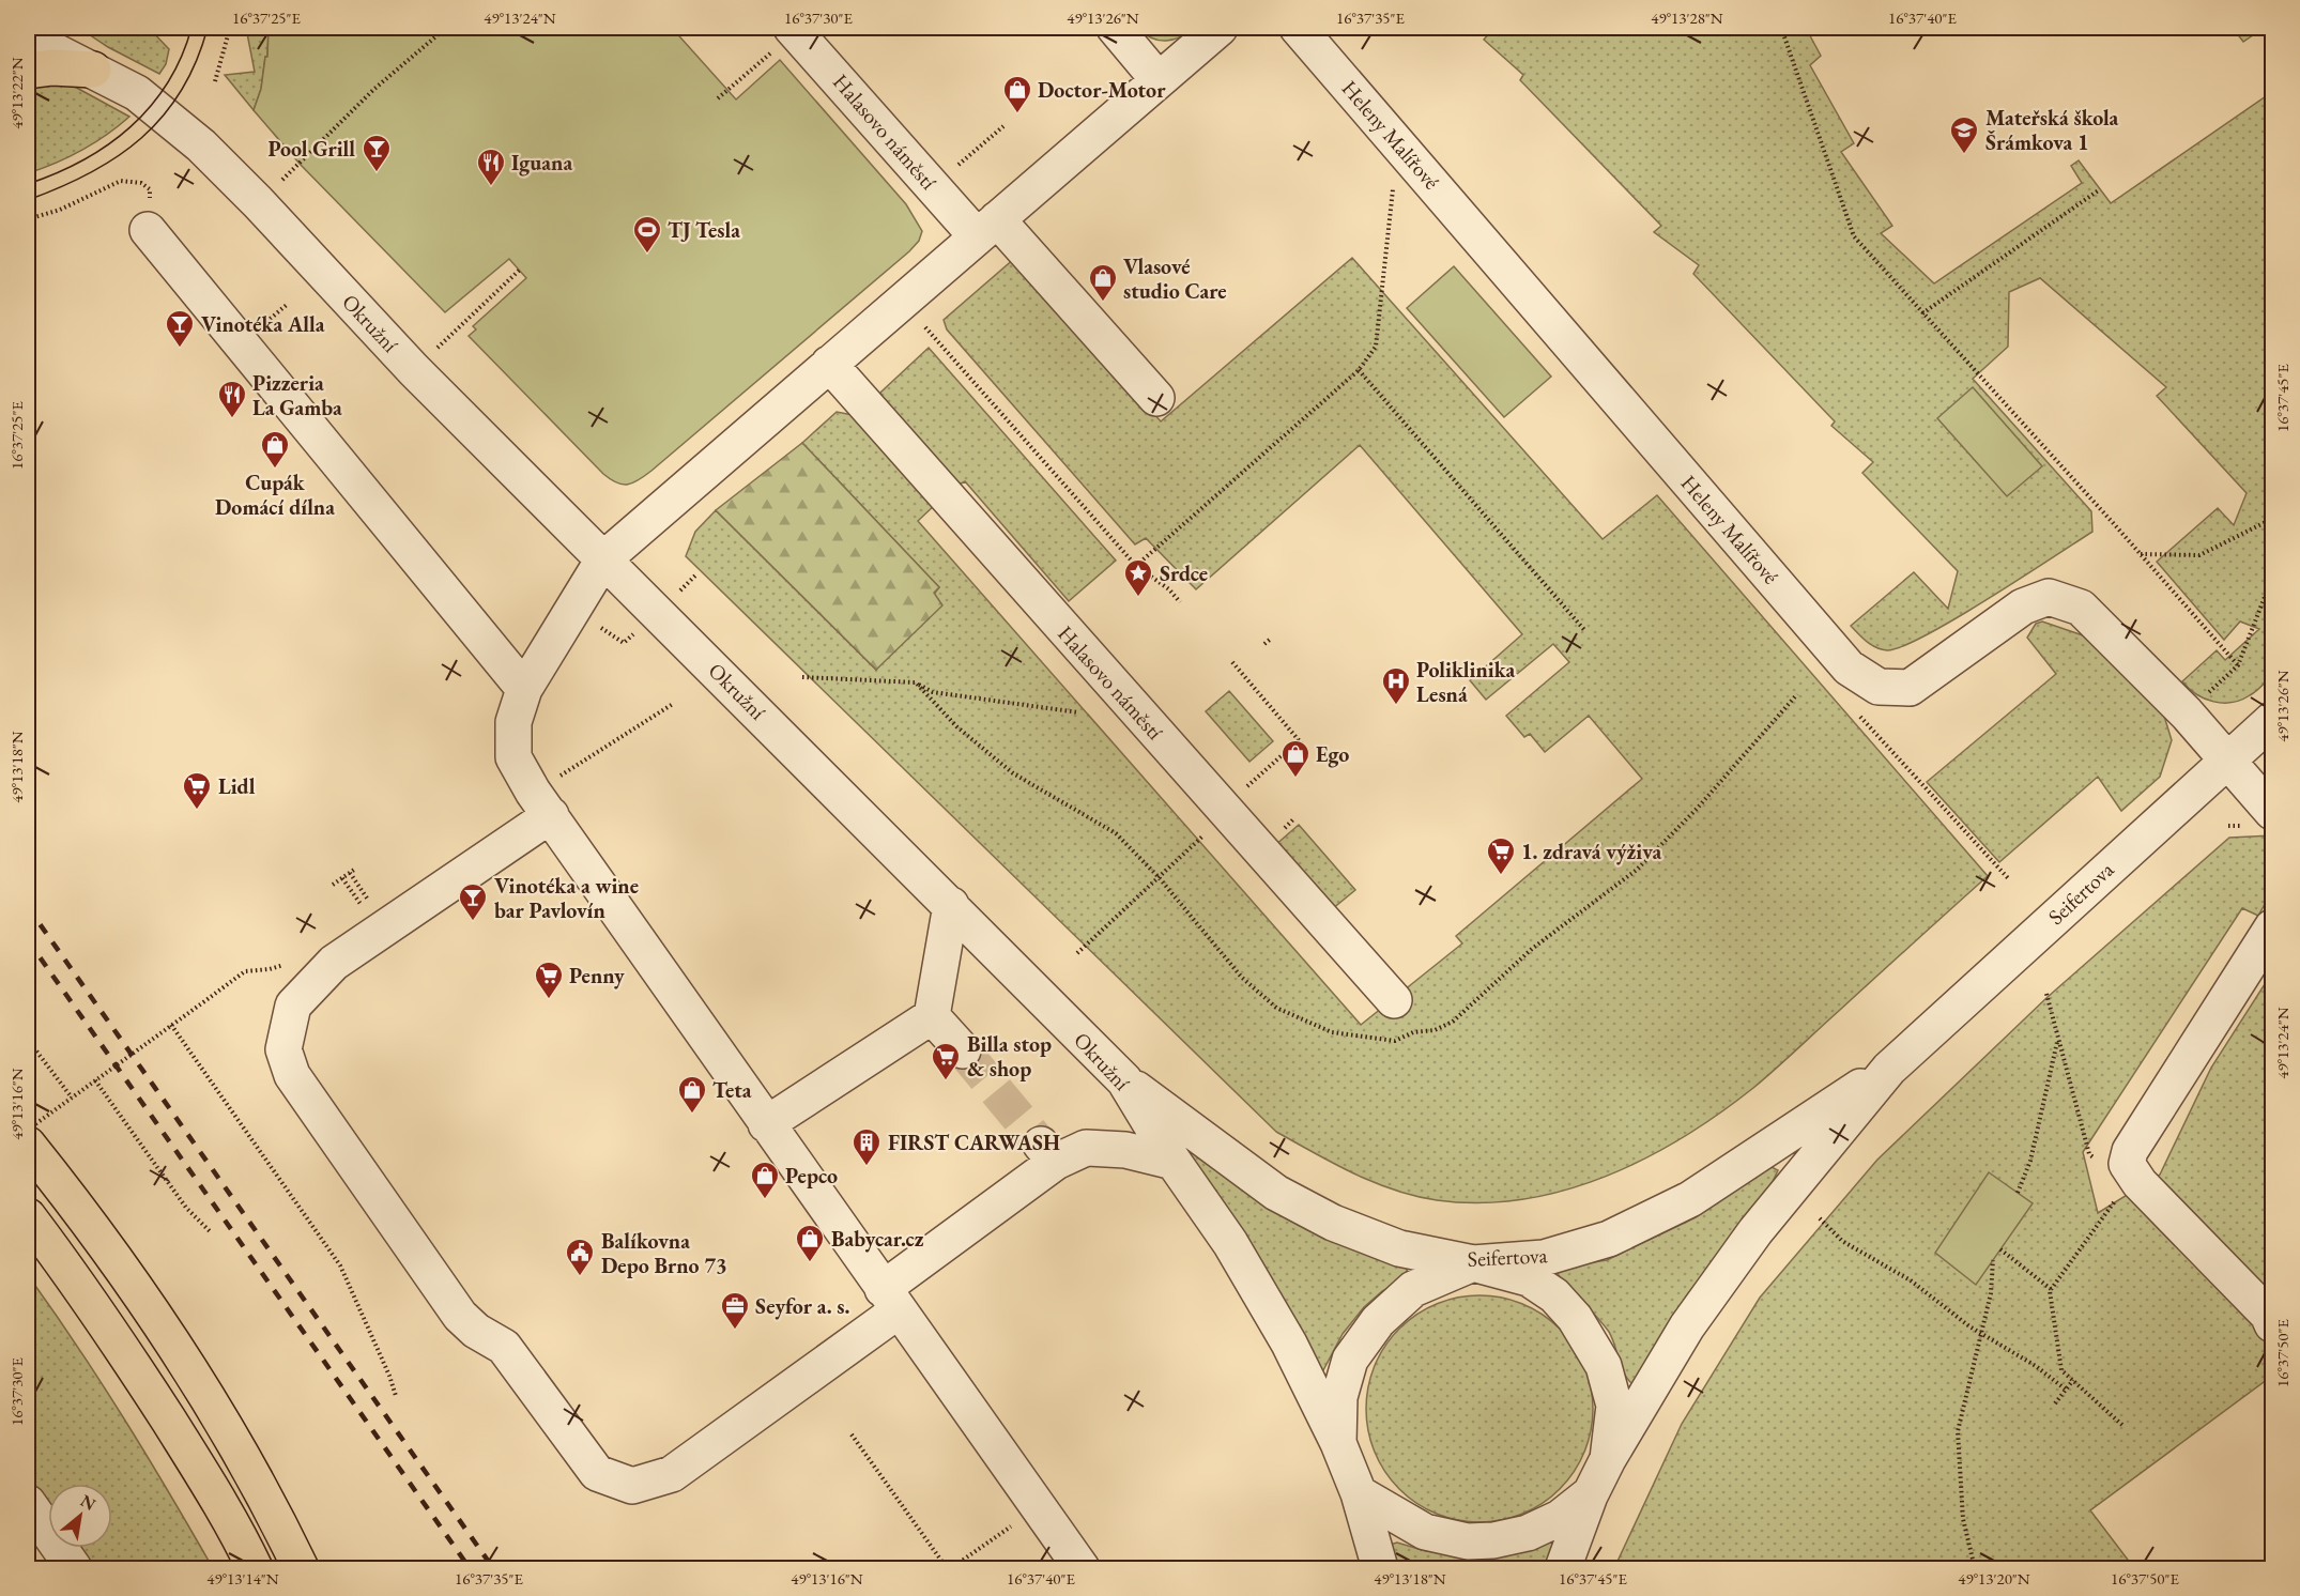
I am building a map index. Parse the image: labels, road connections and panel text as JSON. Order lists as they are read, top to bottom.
{
  "streets": {
    "street": [
      "Halasovo náměstí",
      "Heleny Malířové",
      "Okružní",
      "Seifertova"
    ]
  },
  "crossings": [
    ["Heleny Malířové", "Seifertova"],
    ["Okružní", "Seifertova"]
  ],
  "places": {
    "shop": [
      "Doctor-Motor",
      "Vlasové studio Care",
      "Cupák Domácí dílna",
      "Ego",
      "Teta",
      "Pepco",
      "Babycar.cz"
    ],
    "school or university": ["Mateřská škola Šrámkova 1"],
    "bar": ["Pool Grill", "Vinotéka Alla", "Vinotéka a wine bar Pavlovín"],
    "restaurant": ["Iguana", "Pizzeria La Gamba"],
    "sports": ["TJ Tesla"],
    "place": ["Srdce"],
    "hospital": ["Poliklinika Lesná"],
    "supermarket": [
      "Lidl",
      "1. zdravá výživa",
      "Penny",
      "Billa stop & shop"
    ],
    "building": ["FIRST CARWASH"],
    "public building": ["Balíkovna Depo Brno 73"],
    "office": ["Seyfor a. s."]
  },
  "north": "top right",
  "coordinates": [
    "16°37'25\"E",
    "49°13'24\"N",
    "16°37'30\"E",
    "49°13'26\"N",
    "16°37'35\"E",
    "49°13'28\"N",
    "16°37'40\"E",
    "49°13'22\"N",
    "16°37'45\"E",
    "49°13'18\"N",
    "49°13'16\"N",
    "16°37'50\"E",
    "49°13'14\"N",
    "49°13'20\"N"
  ]
}
